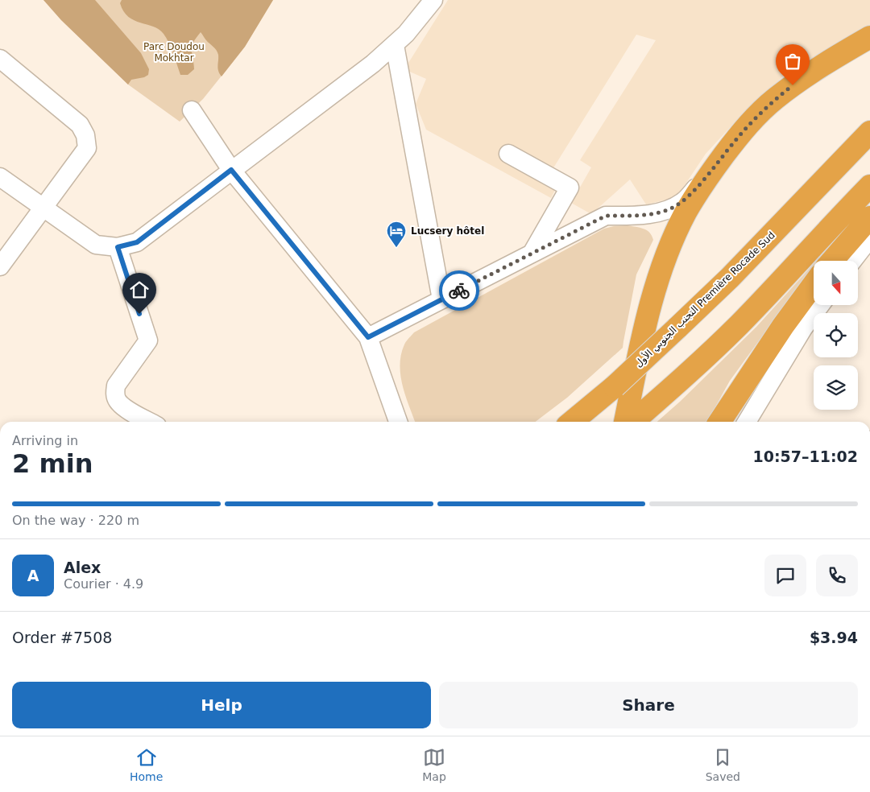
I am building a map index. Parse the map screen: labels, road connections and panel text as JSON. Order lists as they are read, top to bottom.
{
  "streets": {
    "highway": ["التجنب الجنوبي الأول Première Rocade Sud"]
  },
  "parks": ["Parc Doudou Mokhtar"],
  "places": {
    "hotel": ["Lucsery hôtel"]
  },
  "north": "bottom",
  "page": {
    "heading": ["2 min", "Arriving in", "10:57–11:02"],
    "panel": [
      "Alex",
      "Courier · 4.9",
      "Order #7508",
      "$3.94"
    ],
    "bar": "On the way · 220 m",
    "round": "A",
    "buttons": ["Help", "Share"],
    "tabs": ["Home", "Map", "Saved"]
  }
}
